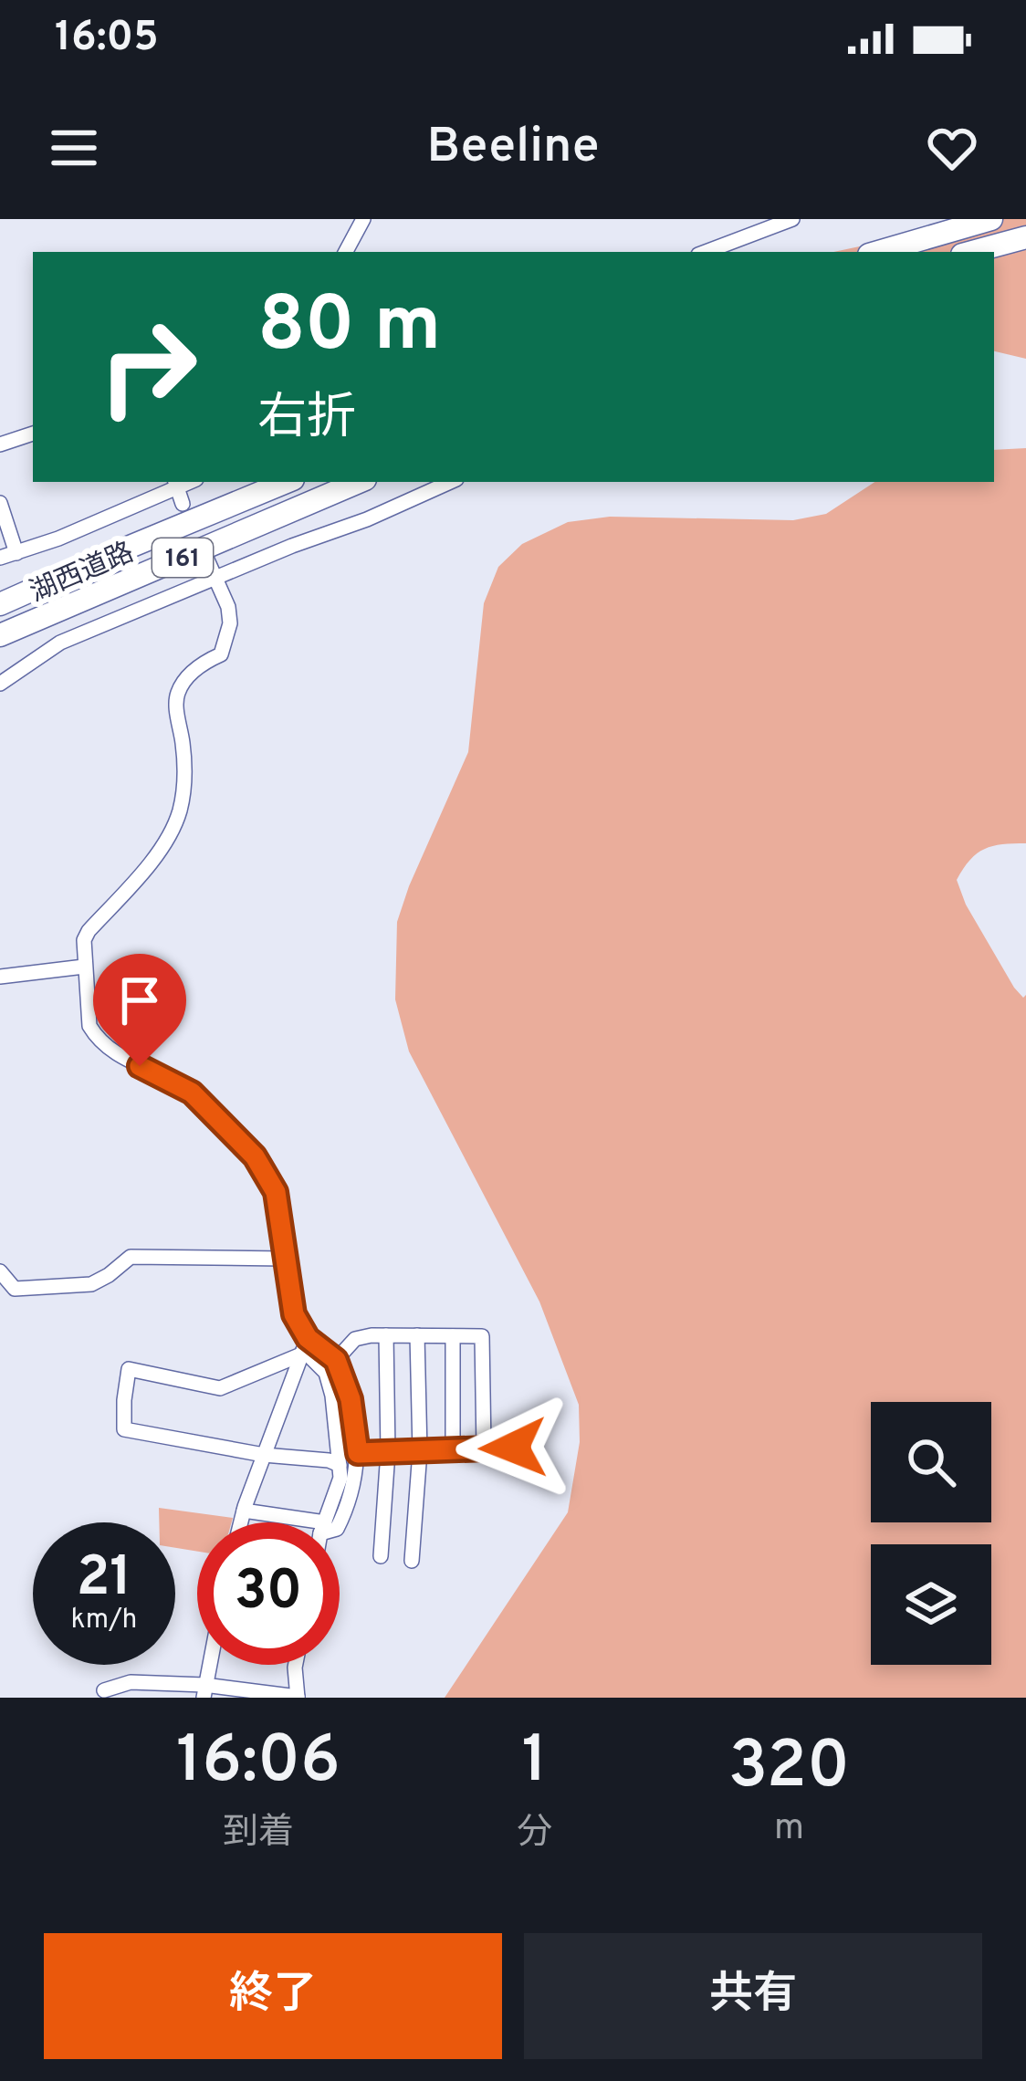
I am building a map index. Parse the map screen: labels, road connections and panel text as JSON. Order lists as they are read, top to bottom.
{
  "streets": {
    "highway": ["161", "湖西道路"]
  },
  "page": {
    "status": "16:05",
    "header": "Beeline",
    "turn": ["80 m", "右折"],
    "speed": "21 km/h",
    "limit": "30",
    "eta": [
      "16:06",
      "到着",
      "1",
      "分",
      "320",
      "m"
    ],
    "buttons": ["終了", "共有"]
  }
}
